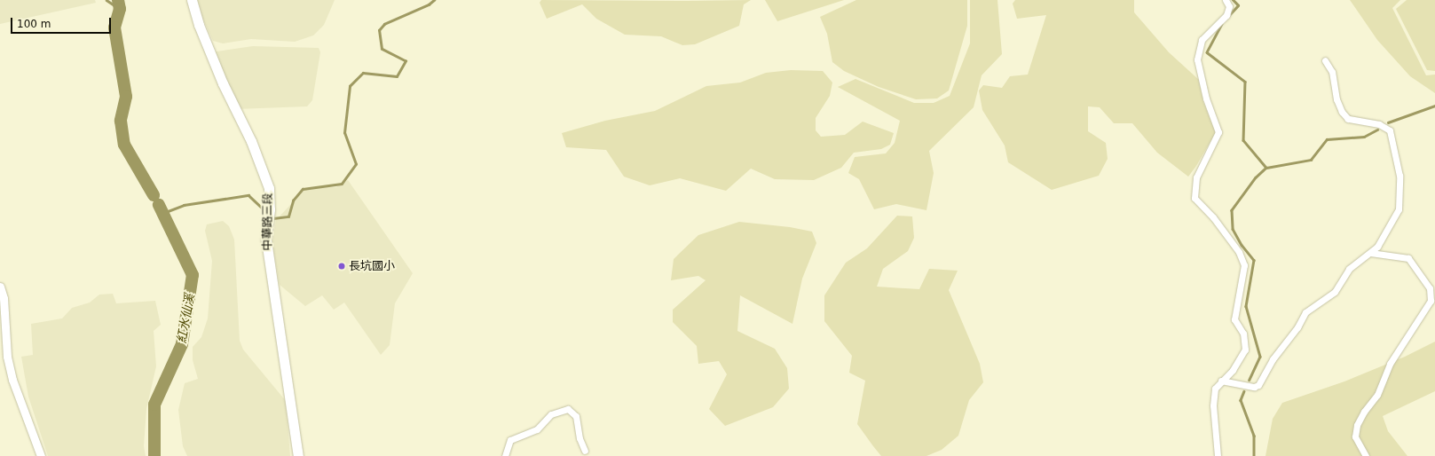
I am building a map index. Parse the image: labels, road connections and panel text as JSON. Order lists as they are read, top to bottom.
{
  "streets": {
    "main road": ["中華路三段"]
  },
  "water": ["紅水仙溪"],
  "places": ["長坑國小"],
  "scale_bar": "100 m"
}
